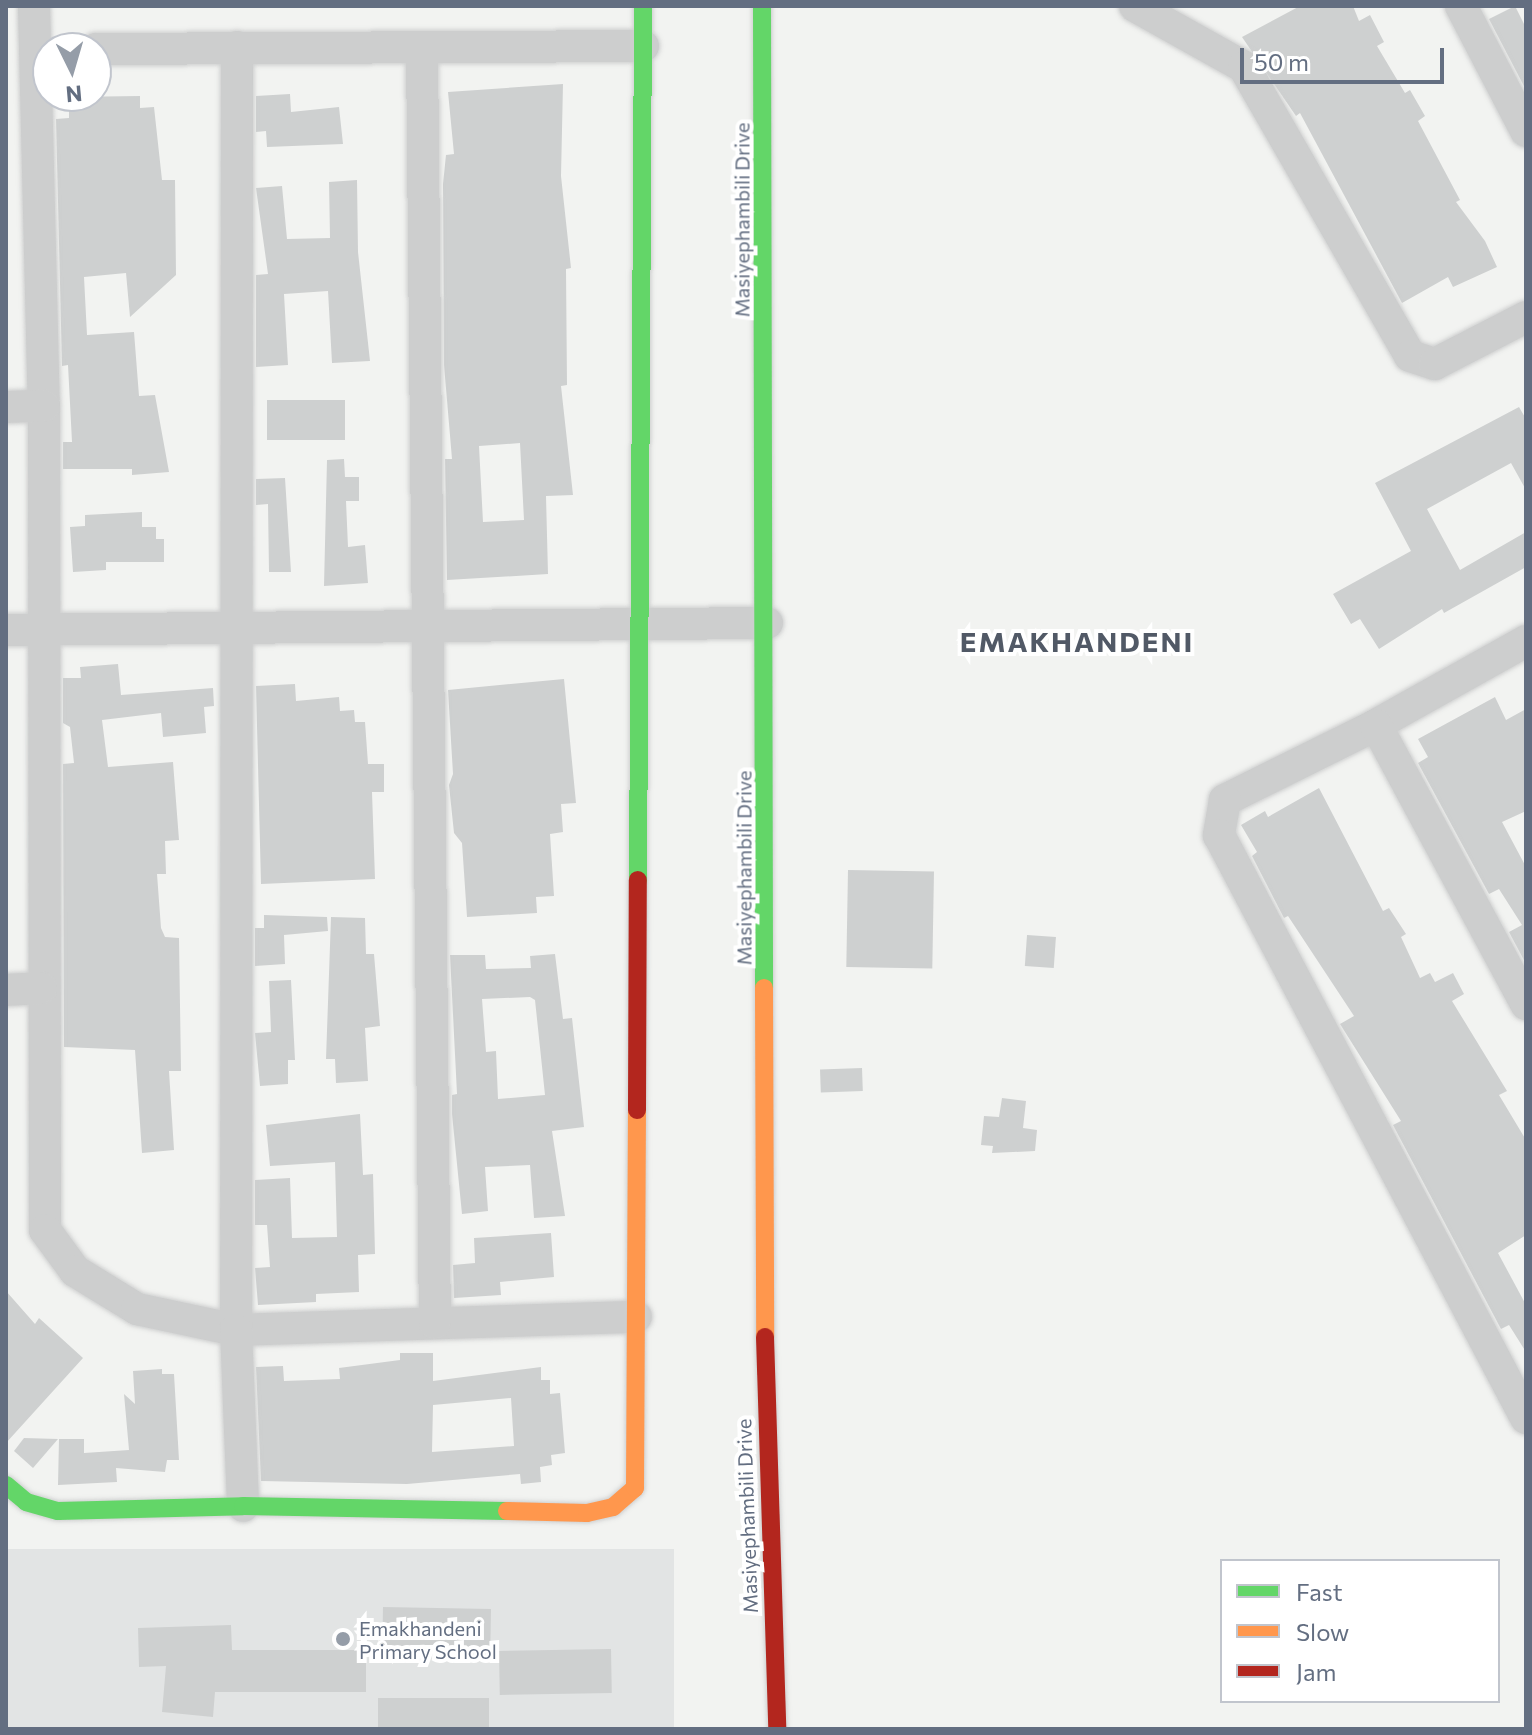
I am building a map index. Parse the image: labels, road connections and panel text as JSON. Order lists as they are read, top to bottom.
{
  "streets": {
    "street": ["Masiyephambili Drive"]
  },
  "districts": ["EMAKHANDENI"],
  "places": ["Emakhandeni Primary School"],
  "legend": ["Fast", "Slow", "Jam"],
  "scale_bar": "50 m",
  "north": "bottom"
}
